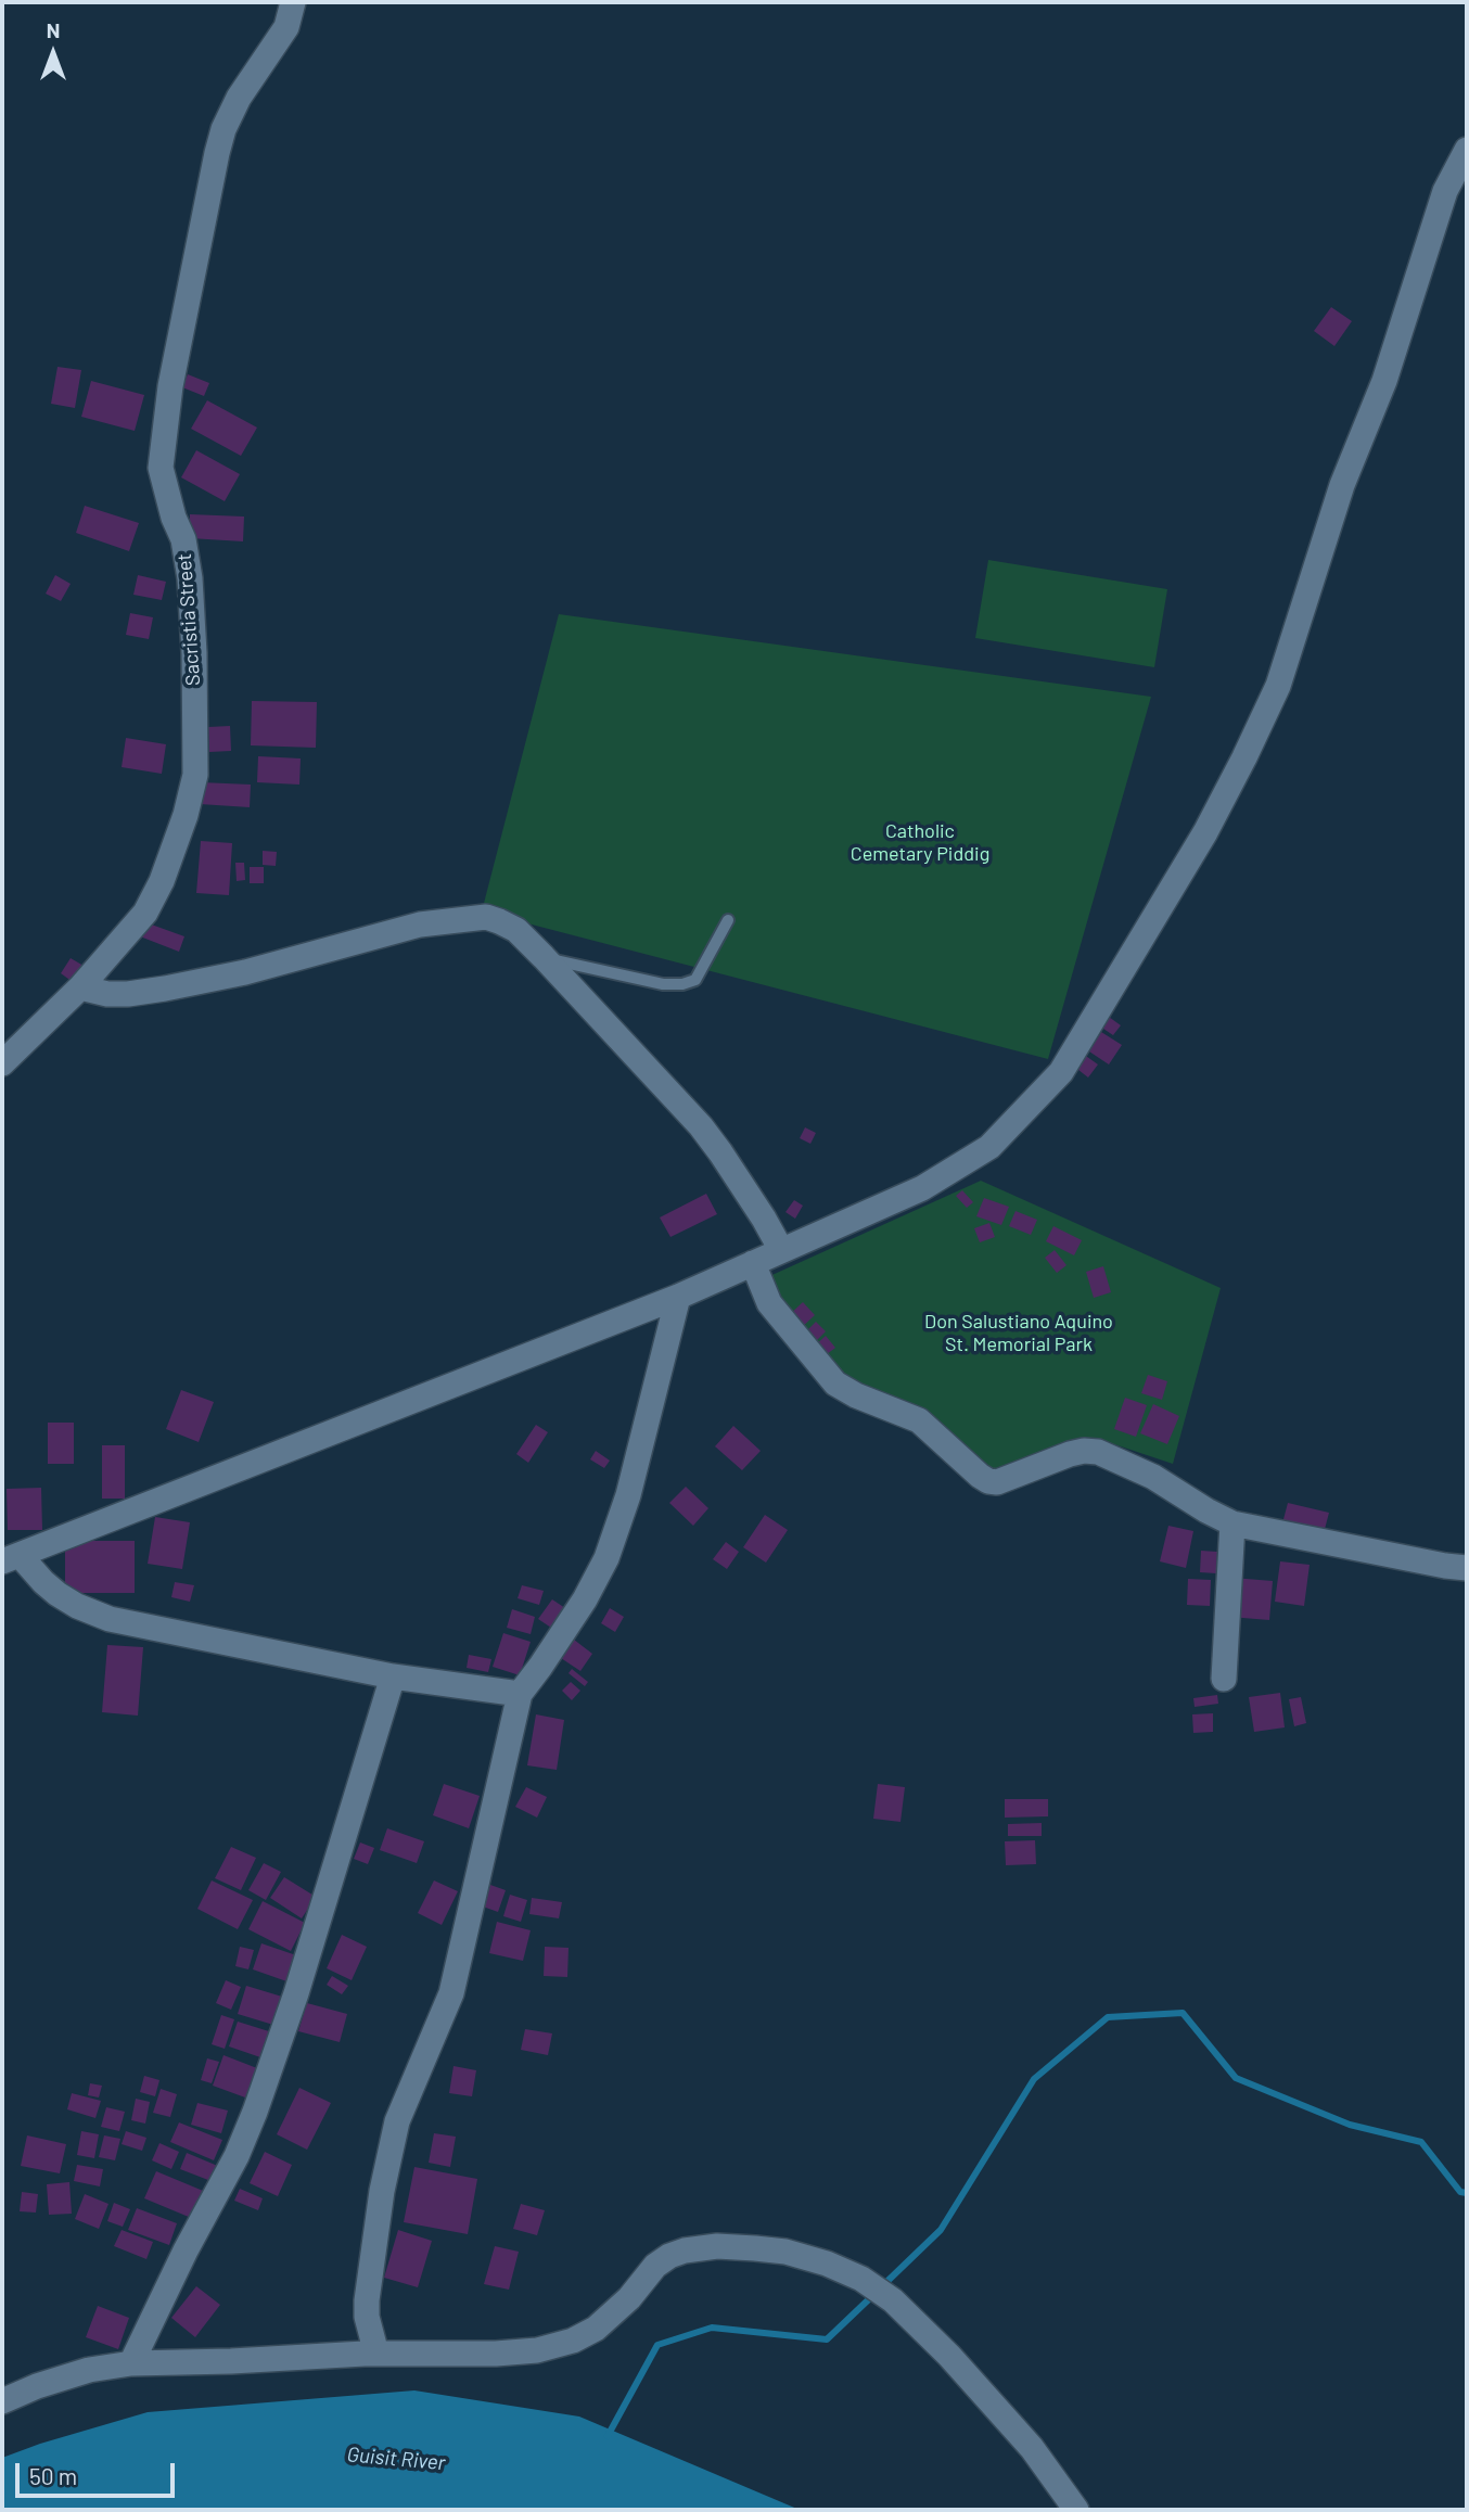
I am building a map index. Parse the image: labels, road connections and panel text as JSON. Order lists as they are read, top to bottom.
{
  "streets": {
    "street": ["Sacristia Street"]
  },
  "water": ["Guisit River"],
  "parks": ["Catholic Cemetary Piddig", "Don Salustiano Aquino St. Memorial Park"],
  "scale_bar": "50 m",
  "north": "top"
}
